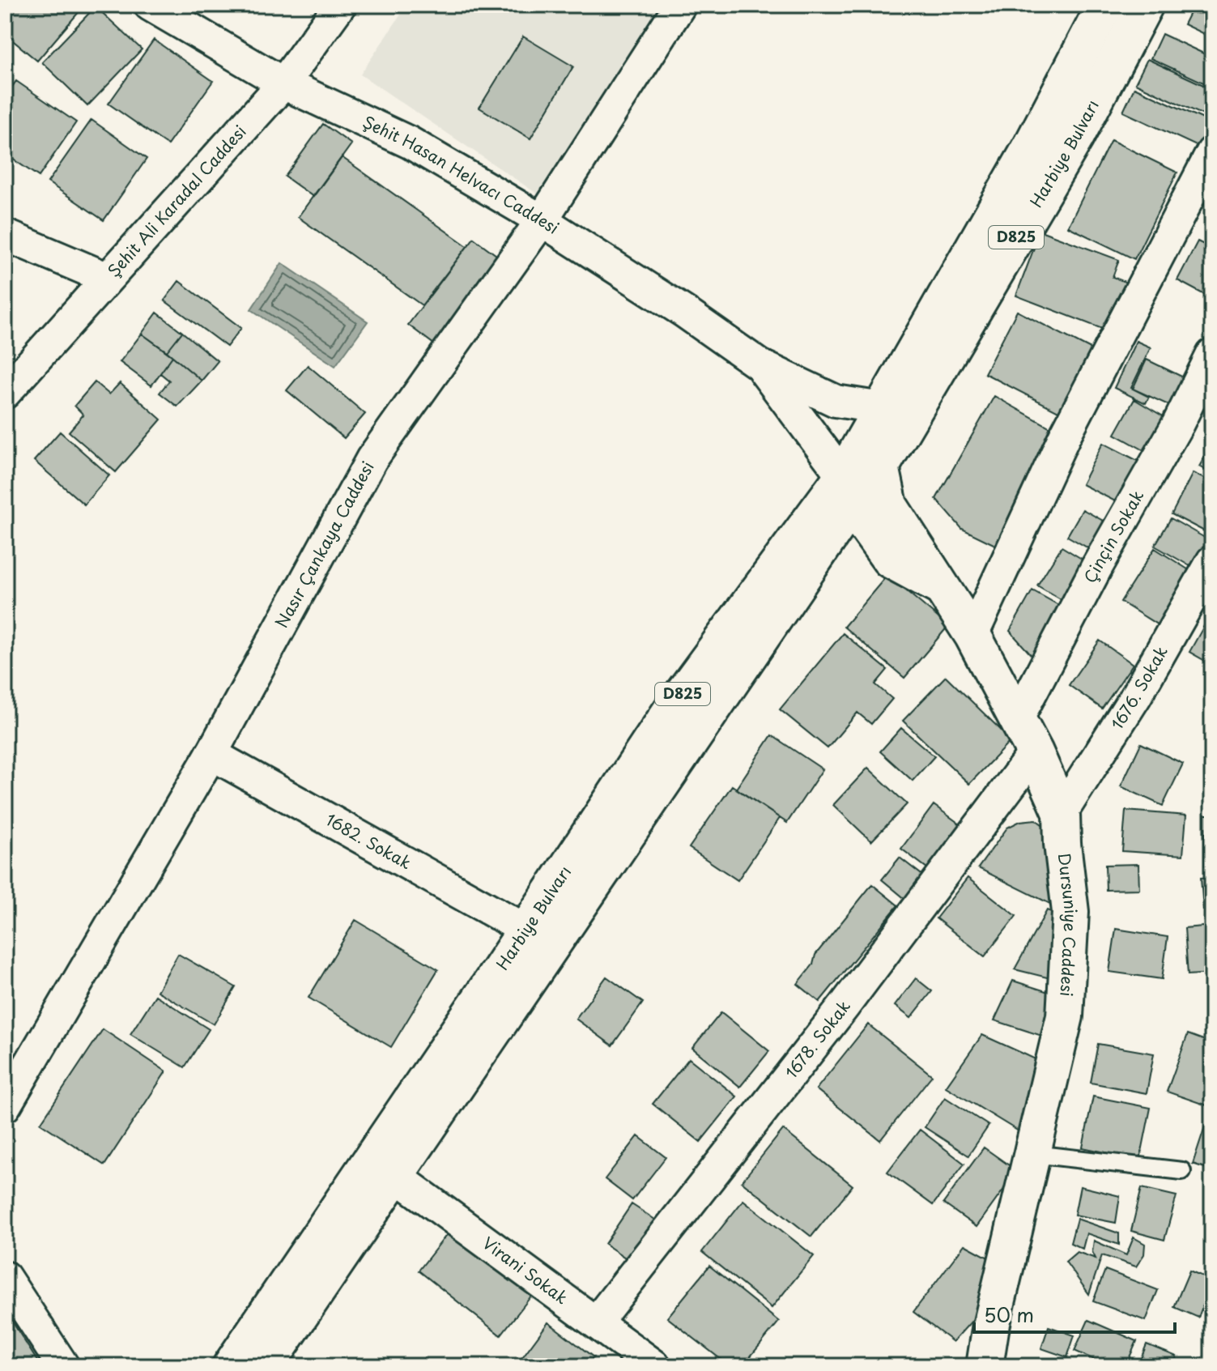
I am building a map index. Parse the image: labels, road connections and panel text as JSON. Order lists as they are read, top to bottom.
{
  "streets": {
    "main road": ["Harbiye Bulvarı", "D825", "Dursuniye Caddesi"],
    "street": [
      "Şehit Hasan Helvacı Caddesi",
      "Şehit Ali Karadal Caddesi",
      "Çinçin Sokak",
      "Nasır Çankaya Caddesi",
      "1676. Sokak",
      "1682. Sokak",
      "1678. Sokak",
      "Virani Sokak"
    ]
  },
  "crossings": [
    ["Harbiye Bulvarı", "Şehit Hasan Helvacı Caddesi"],
    ["Harbiye Bulvarı", "1682. Sokak"],
    ["Harbiye Bulvarı", "Dursuniye Caddesi"],
    ["Harbiye Bulvarı", "Virani Sokak"],
    ["Şehit Hasan Helvacı Caddesi", "Şehit Ali Karadal Caddesi"],
    ["Şehit Hasan Helvacı Caddesi", "Nasır Çankaya Caddesi"],
    ["Şehit Hasan Helvacı Caddesi", "Dursuniye Caddesi"],
    ["Çinçin Sokak", "Dursuniye Caddesi"],
    ["Nasır Çankaya Caddesi", "1682. Sokak"],
    ["1676. Sokak", "Dursuniye Caddesi"],
    ["Dursuniye Caddesi", "1678. Sokak"],
    ["1678. Sokak", "Virani Sokak"]
  ],
  "scale_bar": "50 m"
}
